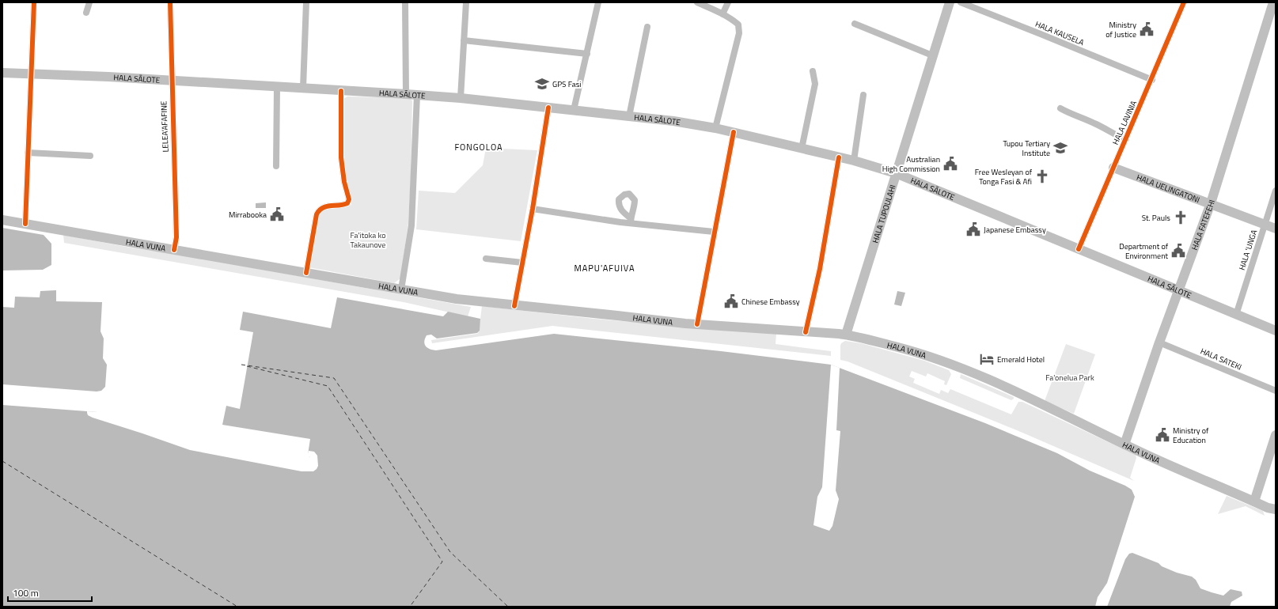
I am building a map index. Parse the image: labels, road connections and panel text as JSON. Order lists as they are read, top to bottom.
{
  "streets": {
    "main road": [
      "HALA SĀLOTE",
      "HALA UELINGATONI",
      "HALA TUPOULAHI",
      "HALA FATEFEHI",
      "HALA VUNA"
    ],
    "street": [
      "HALA KAUSELA",
      "HALA LAVINIA",
      "LELEA’AFAFINE",
      "HALA 'UNGA",
      "HALA SATEKI"
    ]
  },
  "crossings": [
    ["HALA KAUSELA", "HALA LAVINIA"],
    ["HALA SĀLOTE", "HALA LAVINIA"],
    ["HALA SĀLOTE", "LELEA’AFAFINE"],
    ["HALA SĀLOTE", "HALA TUPOULAHI"],
    ["HALA SĀLOTE", "HALA FATEFEHI"],
    ["HALA SĀLOTE", "HALA 'UNGA"],
    ["HALA LAVINIA", "HALA UELINGATONI"],
    ["LELEA’AFAFINE", "HALA VUNA"],
    ["HALA UELINGATONI", "HALA FATEFEHI"],
    ["HALA UELINGATONI", "HALA 'UNGA"],
    ["HALA TUPOULAHI", "HALA VUNA"],
    ["HALA FATEFEHI", "HALA VUNA"],
    ["HALA FATEFEHI", "HALA SATEKI"]
  ],
  "districts": ["FONGOLOA", "MAPU'AFUIVA"],
  "parks": ["Fa'itoka ko Takaunove", "Fa'onelua Park"],
  "places": {
    "public building": [
      "Ministry of Justice",
      "Australian High Commission",
      "Mirrabooka",
      "Japanese Embassy",
      "Department of Environment",
      "Chinese Embassy",
      "Ministry of Education"
    ],
    "school or university": ["GPS Fasi", "Tupou Tertiary Institute"],
    "church": ["Free Wesleyan of Tonga Fasi & Afi", "St. Pauls"],
    "hotel": ["Emerald Hotel"]
  },
  "scale_bar": "100 m"
}
